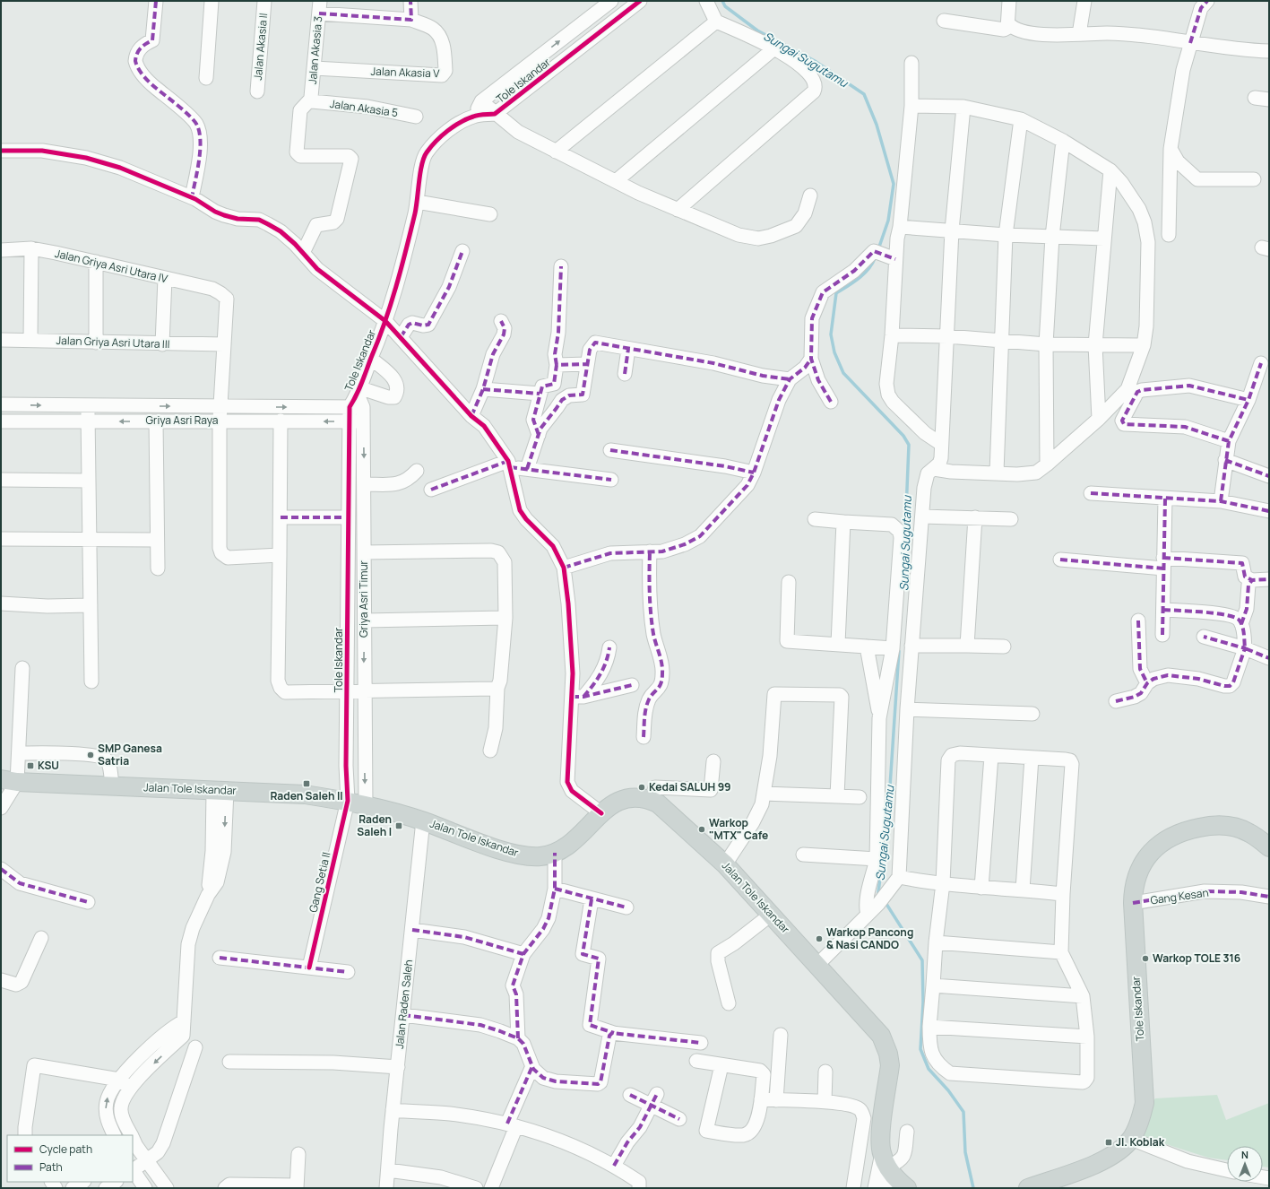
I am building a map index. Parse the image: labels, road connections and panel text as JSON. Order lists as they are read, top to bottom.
{
  "streets": {
    "main road": ["Tole Iskandar", "Jalan Tole Iskandar"],
    "street": [
      "Jalan Akasia II",
      "Jalan Akasia 3",
      "Jalan Akasia V",
      "Jalan Akasia 5",
      "Jalan Griya Asri Utara IV",
      "Jalan Griya Asri Utara III",
      "Griya Asri Raya",
      "Griya Asri Timur",
      "Gang Setia II",
      "Gang Kesan",
      "Jalan Raden Saleh"
    ]
  },
  "crossings": [
    ["Jalan Akasia 3", "Jalan Akasia V"],
    ["Jalan Akasia 3", "Jalan Akasia 5"],
    ["Tole Iskandar", "Griya Asri Raya"],
    ["Tole Iskandar", "Griya Asri Timur"],
    ["Tole Iskandar", "Jalan Tole Iskandar"],
    ["Tole Iskandar", "Gang Setia II"],
    ["Tole Iskandar", "Gang Kesan"],
    ["Jalan Griya Asri Utara IV", "Jalan Griya Asri Utara III"],
    ["Griya Asri Raya", "Griya Asri Timur"],
    ["Griya Asri Timur", "Jalan Tole Iskandar"],
    ["Jalan Tole Iskandar", "Gang Setia II"],
    ["Jalan Tole Iskandar", "Jalan Raden Saleh"]
  ],
  "one_way": ["Griya Asri Timur"],
  "water": ["Sungai Sugutamu"],
  "places": {
    "other": [
      "SMP Ganesa Satria",
      "Kedai SALUH 99",
      "Warkop \"MTX\" Cafe",
      "Warkop Pancong & Nasi CANDO",
      "Warkop TOLE 316"
    ],
    "transit": [
      "KSU",
      "Raden Saleh II",
      "Raden Saleh I",
      "Jl. Koblak"
    ]
  },
  "legend": ["Cycle path", "Path"],
  "north": "top"
}
